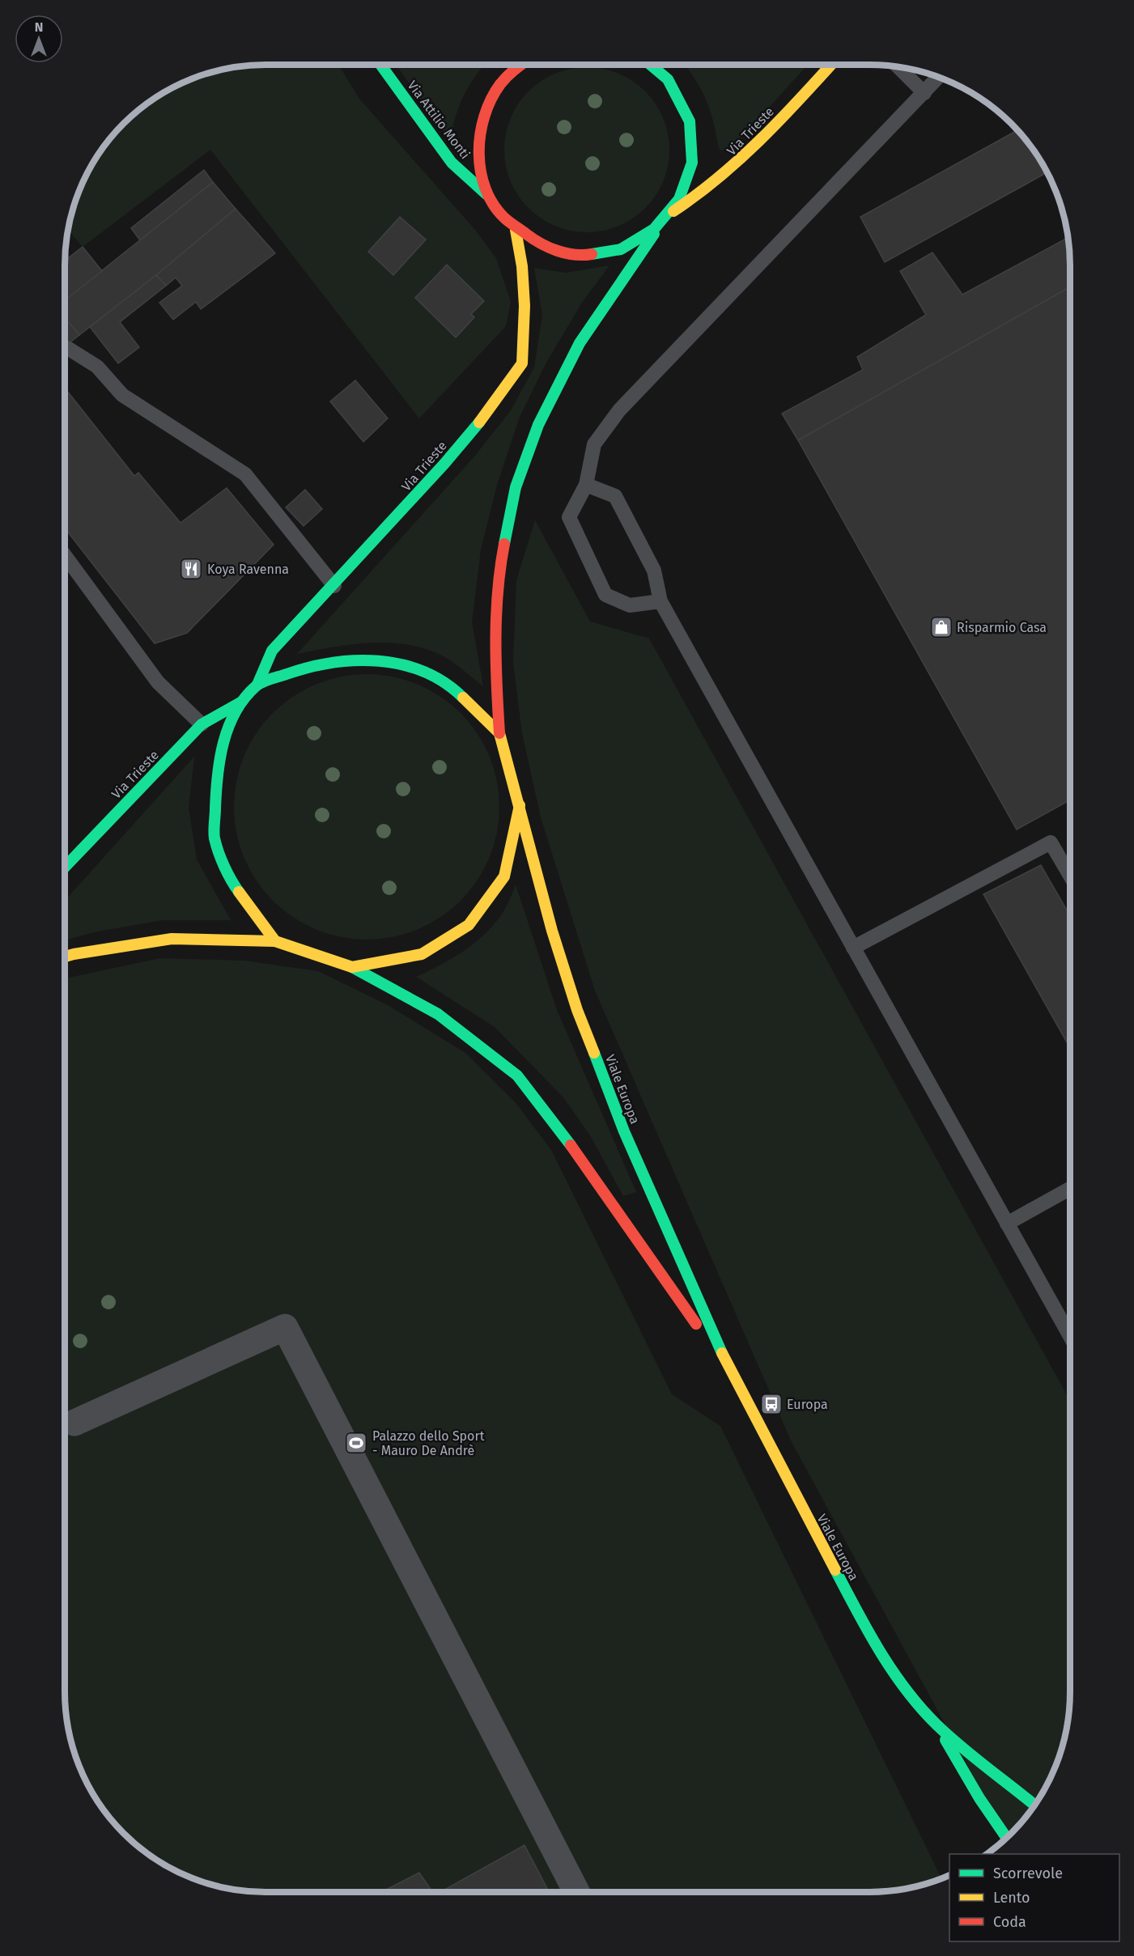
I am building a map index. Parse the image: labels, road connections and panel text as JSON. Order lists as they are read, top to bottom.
{
  "streets": {
    "main road": ["Via Attilio Monti", "Via Trieste", "Viale Europa"]
  },
  "crossings": [
    ["Via Attilio Monti", "Via Trieste"]
  ],
  "places": {
    "restaurant": ["Koya Ravenna"],
    "shop": ["Risparmio Casa"],
    "bus stop": ["Europa"],
    "sports": ["Palazzo dello Sport - Mauro De Andrè"]
  },
  "legend": ["Scorrevole", "Lento", "Coda"],
  "north": "top"
}
